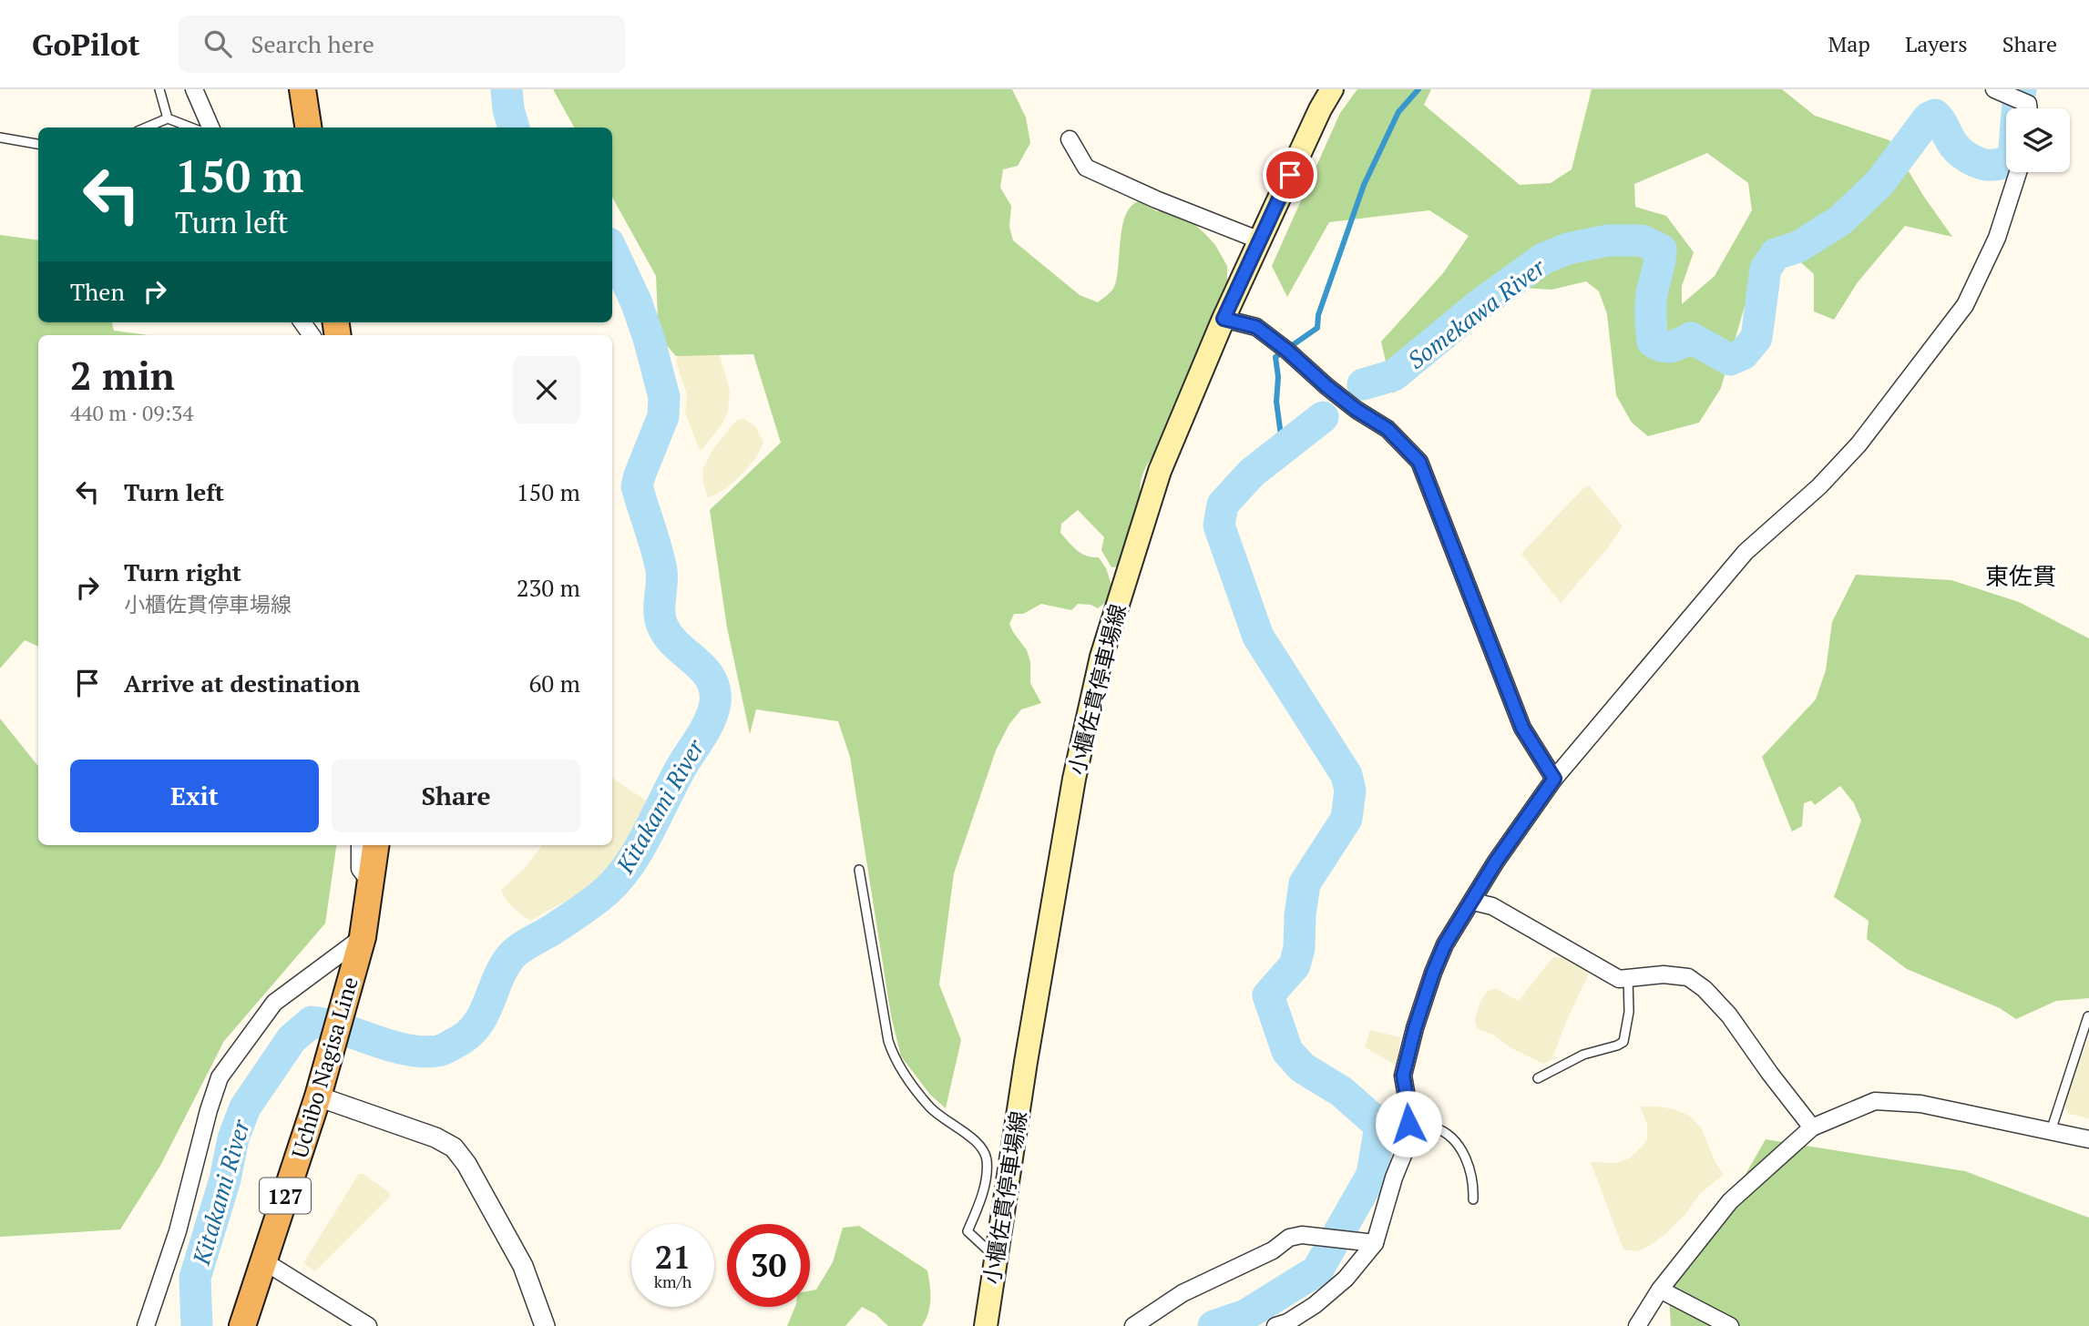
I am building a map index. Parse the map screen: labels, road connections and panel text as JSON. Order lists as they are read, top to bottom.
{
  "streets": {
    "highway": ["Uchibo Nagisa Line", "127"],
    "main road": ["小櫃佐貫停車場線"]
  },
  "districts": ["東佐貫"],
  "water": ["Somekawa River", "Kitakami River"],
  "page": {
    "header": "GoPilot",
    "search": "Search here",
    "nav": ["Map", "Layers", "Share"],
    "turn": ["150 m", "Turn left"],
    "then": "Then",
    "heading": ["2 min", "440 m · 09:34"],
    "list": [
      {
        "name": "Turn left",
        "value": "150 m"
      },
      {
        "name": "Turn right",
        "note": "小櫃佐貫停車場線",
        "value": "230 m"
      },
      {
        "name": "Arrive at destination",
        "value": "60 m"
      }
    ],
    "buttons": ["Exit", "Share"],
    "speed": "21 km/h",
    "limit": "30"
  }
}
